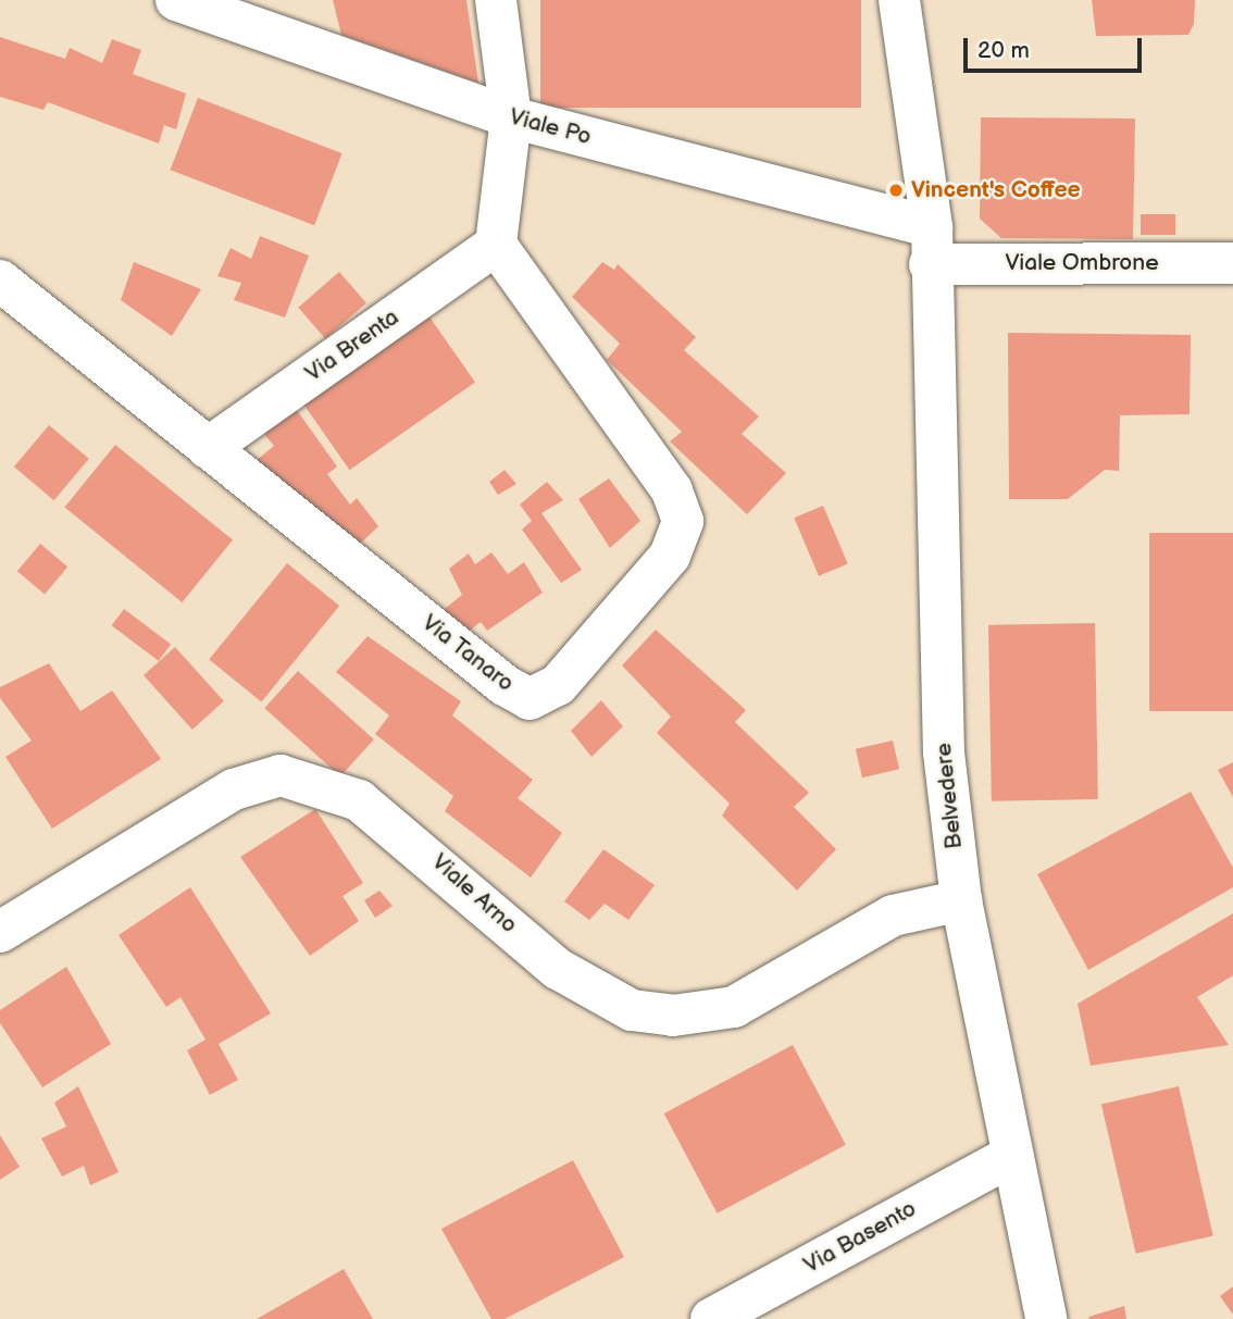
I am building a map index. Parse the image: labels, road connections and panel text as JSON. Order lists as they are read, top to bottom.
{
  "streets": {
    "street": [
      "Viale Po",
      "Viale Ombrone",
      "Via Brenta",
      "Via Tanaro",
      "Belvedere",
      "Viale Arno",
      "Via Basento"
    ]
  },
  "crossings": [
    ["Viale Po", "Viale Ombrone"],
    ["Viale Po", "Belvedere"],
    ["Viale Ombrone", "Belvedere"],
    ["Via Brenta", "Via Tanaro"],
    ["Belvedere", "Viale Arno"],
    ["Belvedere", "Via Basento"]
  ],
  "places": ["Vincent's Coffee"],
  "scale_bar": "20 m"
}
